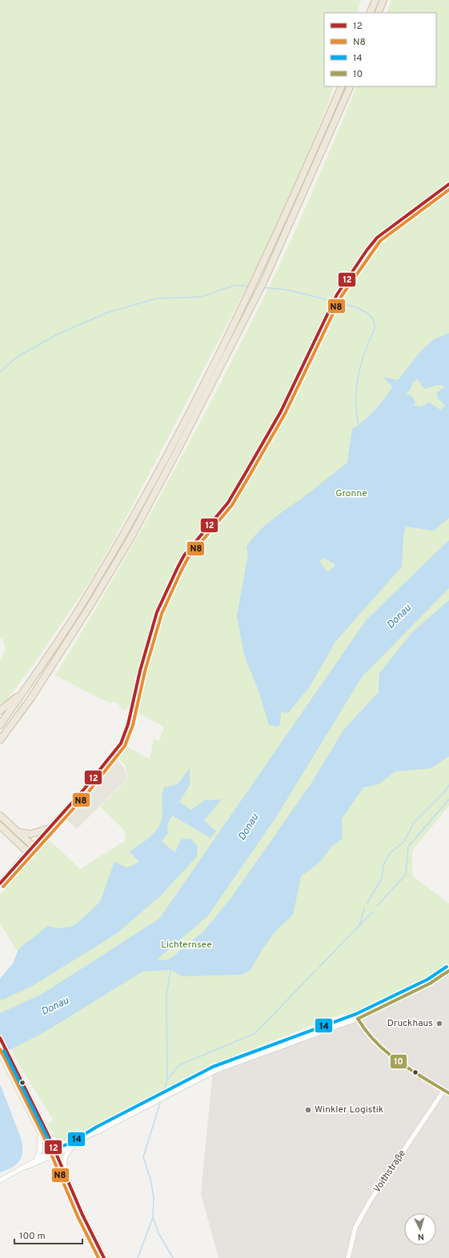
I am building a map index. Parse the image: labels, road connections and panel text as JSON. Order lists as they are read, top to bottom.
{
  "streets": {
    "street": ["Voithstraße"]
  },
  "water": ["Donau"],
  "parks": ["Gronne", "Lichternsee"],
  "places": ["Druckhaus", "Winkler Logistik"],
  "lines": [
    "transit line 12",
    "transit line N8",
    "transit line 14",
    "transit line 10"
  ],
  "legend": [
    "12",
    "N8",
    "14",
    "10"
  ],
  "scale_bar": "100 m",
  "north": "bottom"
}
